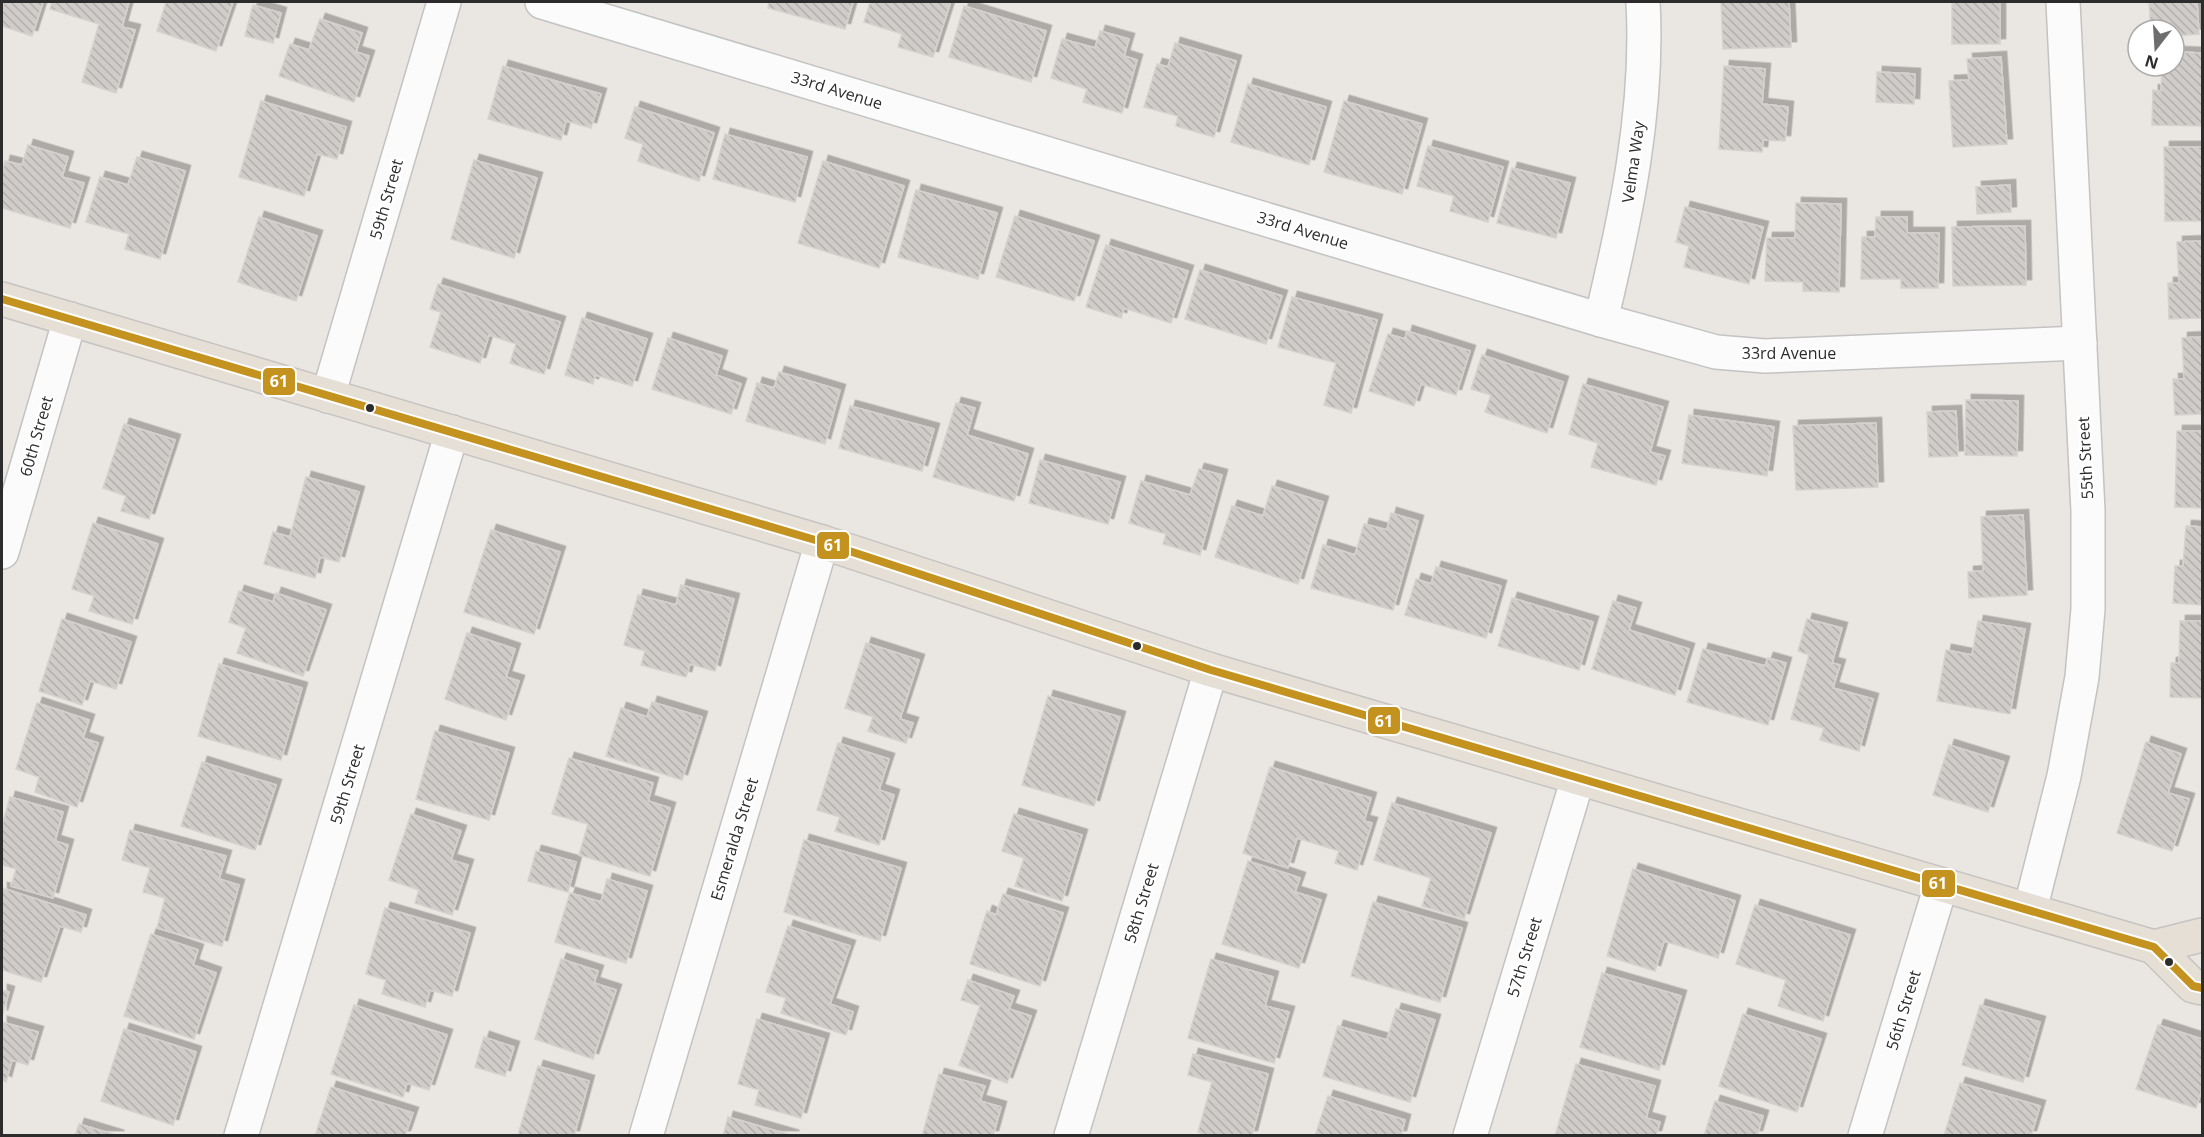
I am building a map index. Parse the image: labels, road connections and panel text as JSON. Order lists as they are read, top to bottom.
{
  "streets": {
    "street": [
      "33rd Avenue",
      "Velma Way",
      "59th Street",
      "60th Street",
      "55th Street",
      "Esmeralda Street",
      "58th Street",
      "57th Street",
      "56th Street"
    ]
  },
  "crossings": [
    ["33rd Avenue", "Velma Way"],
    ["33rd Avenue", "55th Street"]
  ],
  "lines": ["transit line 61"],
  "north": "bottom"
}
